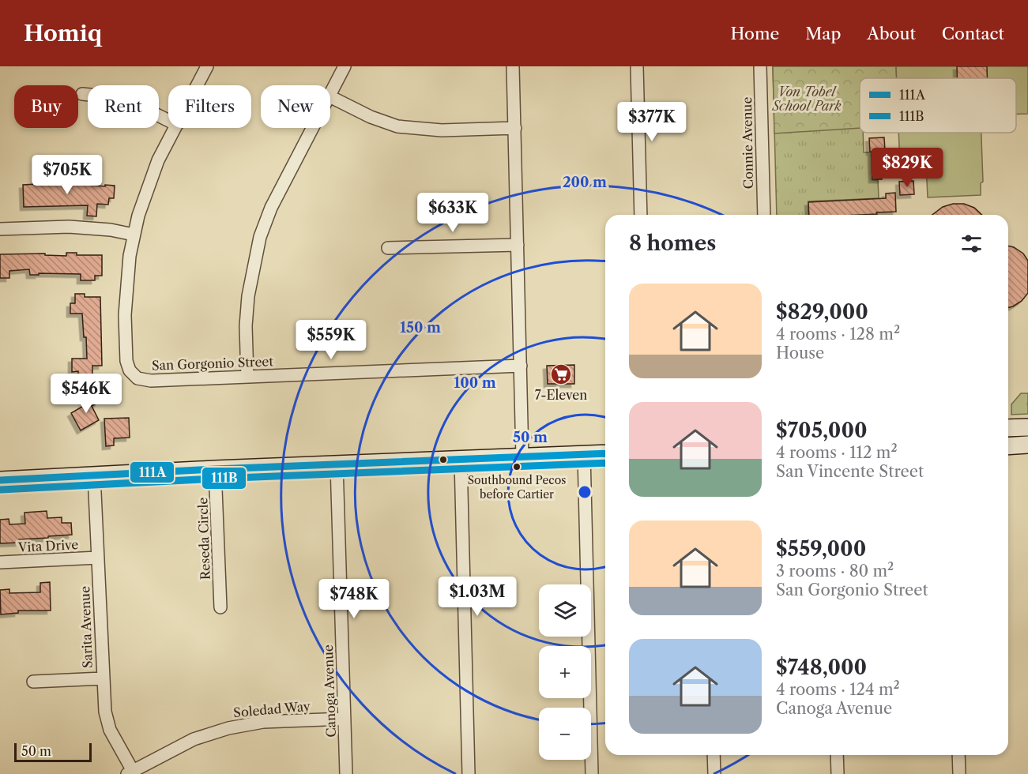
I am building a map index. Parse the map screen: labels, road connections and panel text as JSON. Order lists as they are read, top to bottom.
{
  "streets": {
    "street": [
      "Connie Avenue",
      "San Gorgonio Street",
      "Reseda Circle",
      "Vita Drive",
      "Sarita Avenue",
      "Canoga Avenue",
      "Soledad Way"
    ]
  },
  "crossings": [
    ["Vita Drive", "Sarita Avenue"],
    ["Sarita Avenue", "Soledad Way"],
    ["Canoga Avenue", "Soledad Way"]
  ],
  "parks": ["Von Tobel School Park"],
  "places": {
    "supermarket": ["7-Eleven"],
    "other": ["Southbound Pecos before Cartier"]
  },
  "lines": ["transit line 111A", "transit line 111B"],
  "legend": ["111A", "111B"],
  "scale_bar": "50 m",
  "page": {
    "header": "Homiq",
    "nav": [
      "Home",
      "Map",
      "About",
      "Contact"
    ],
    "chip": [
      "Buy",
      "Rent",
      "Filters",
      "New"
    ],
    "price": [
      "$377K",
      "$829K",
      "$705K",
      "$633K",
      "$559K",
      "$546K",
      "$1.03M",
      "$748K"
    ],
    "heading": "8 homes",
    "list": [
      {
        "name": "$829,000",
        "note": "4 rooms · 128 m² · House"
      },
      {
        "name": "$705,000",
        "note": "4 rooms · 112 m² · San Vincente Street"
      },
      {
        "name": "$559,000",
        "note": "3 rooms · 80 m² · San Gorgonio Street"
      },
      {
        "name": "$748,000",
        "note": "4 rooms · 124 m² · Canoga Avenue"
      }
    ],
    "map_buttons": ["+", "−"],
    "scale": "50 m"
  },
  "rings": [
    "200 m",
    "150 m",
    "100 m",
    "50 m"
  ]
}
